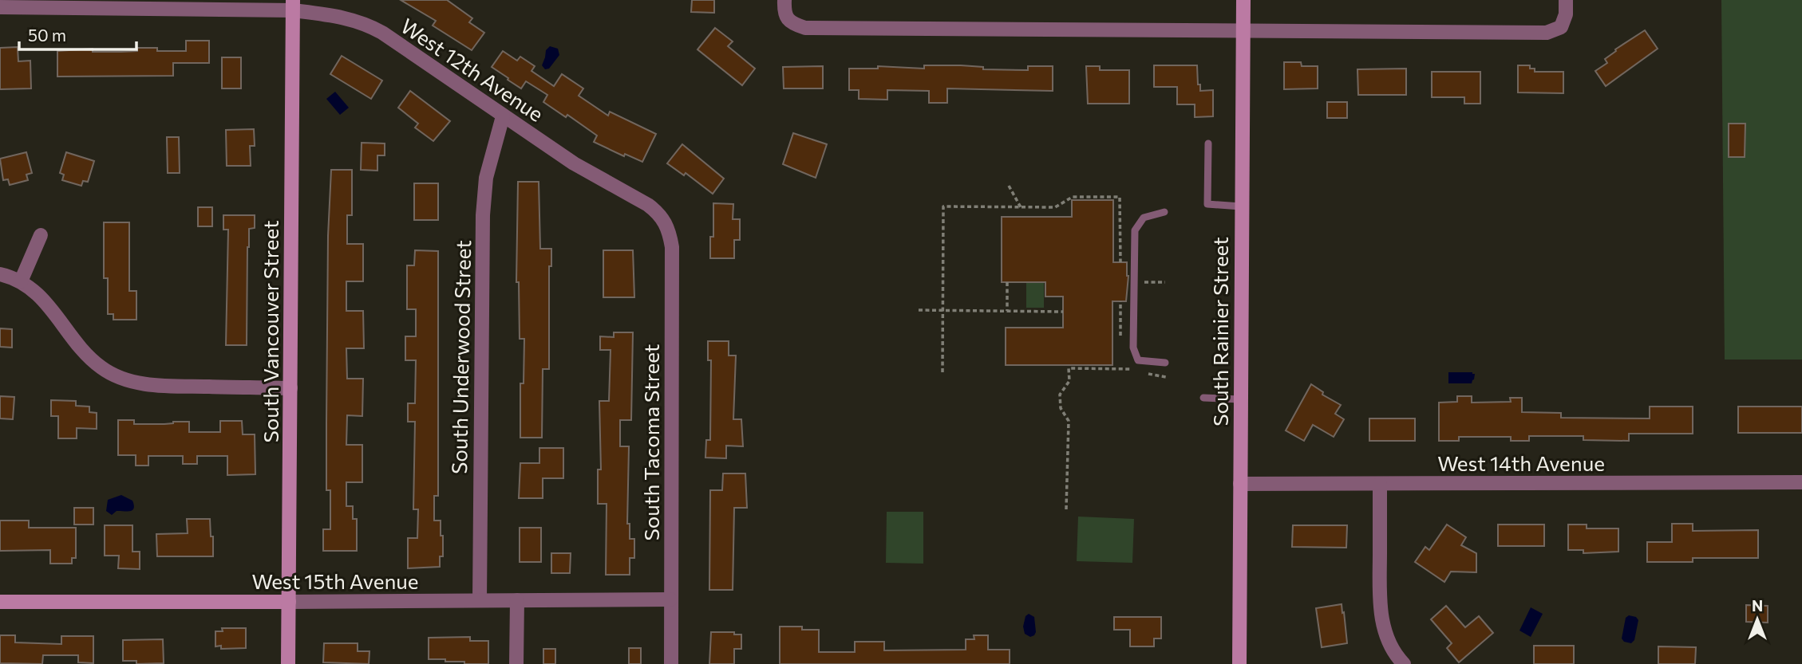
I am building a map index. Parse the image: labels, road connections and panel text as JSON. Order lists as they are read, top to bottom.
{
  "streets": {
    "street": [
      "West 12th Avenue",
      "South Vancouver Street",
      "South Rainier Street",
      "South Underwood Street",
      "South Tacoma Street",
      "West 14th Avenue",
      "West 15th Avenue"
    ]
  },
  "crossings": [
    ["West 12th Avenue", "South Vancouver Street"],
    ["West 12th Avenue", "South Underwood Street"],
    ["West 12th Avenue", "South Tacoma Street"],
    ["South Vancouver Street", "West 15th Avenue"],
    ["South Rainier Street", "West 14th Avenue"],
    ["South Underwood Street", "West 15th Avenue"],
    ["South Tacoma Street", "West 15th Avenue"]
  ],
  "scale_bar": "50 m",
  "north": "top"
}
